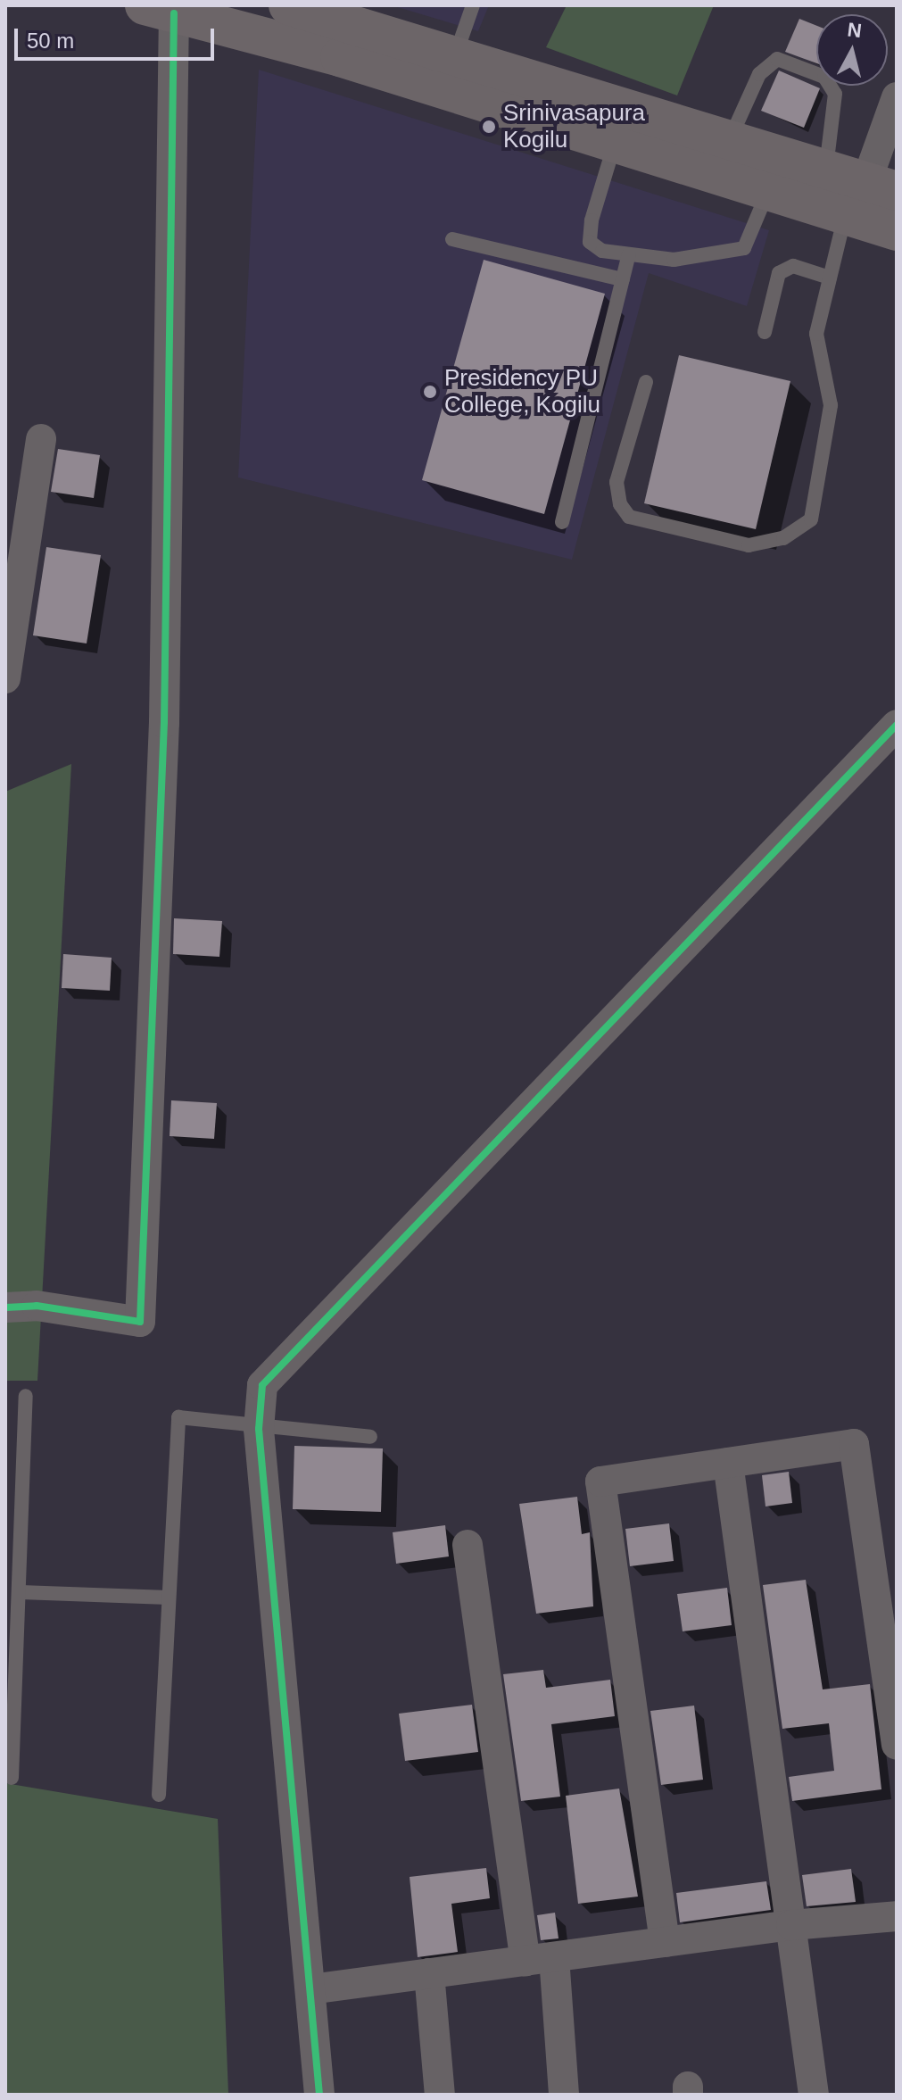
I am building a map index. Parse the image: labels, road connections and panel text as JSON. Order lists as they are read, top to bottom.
{
  "places": ["Srinivasapura Kogilu", "Presidency PU College, Kogilu"],
  "scale_bar": "50 m",
  "north": "top"
}
